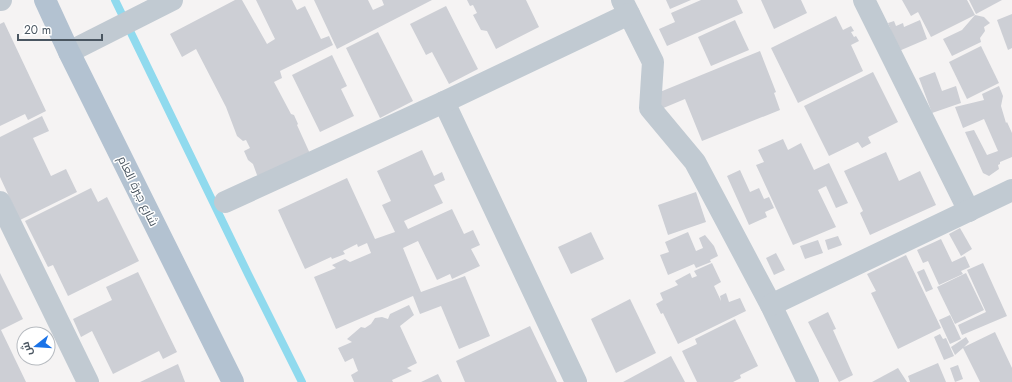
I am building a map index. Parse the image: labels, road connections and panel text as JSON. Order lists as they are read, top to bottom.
{
  "streets": {
    "main road": ["شارع جبرة العام"]
  },
  "scale_bar": "20 m",
  "north": "left"
}
